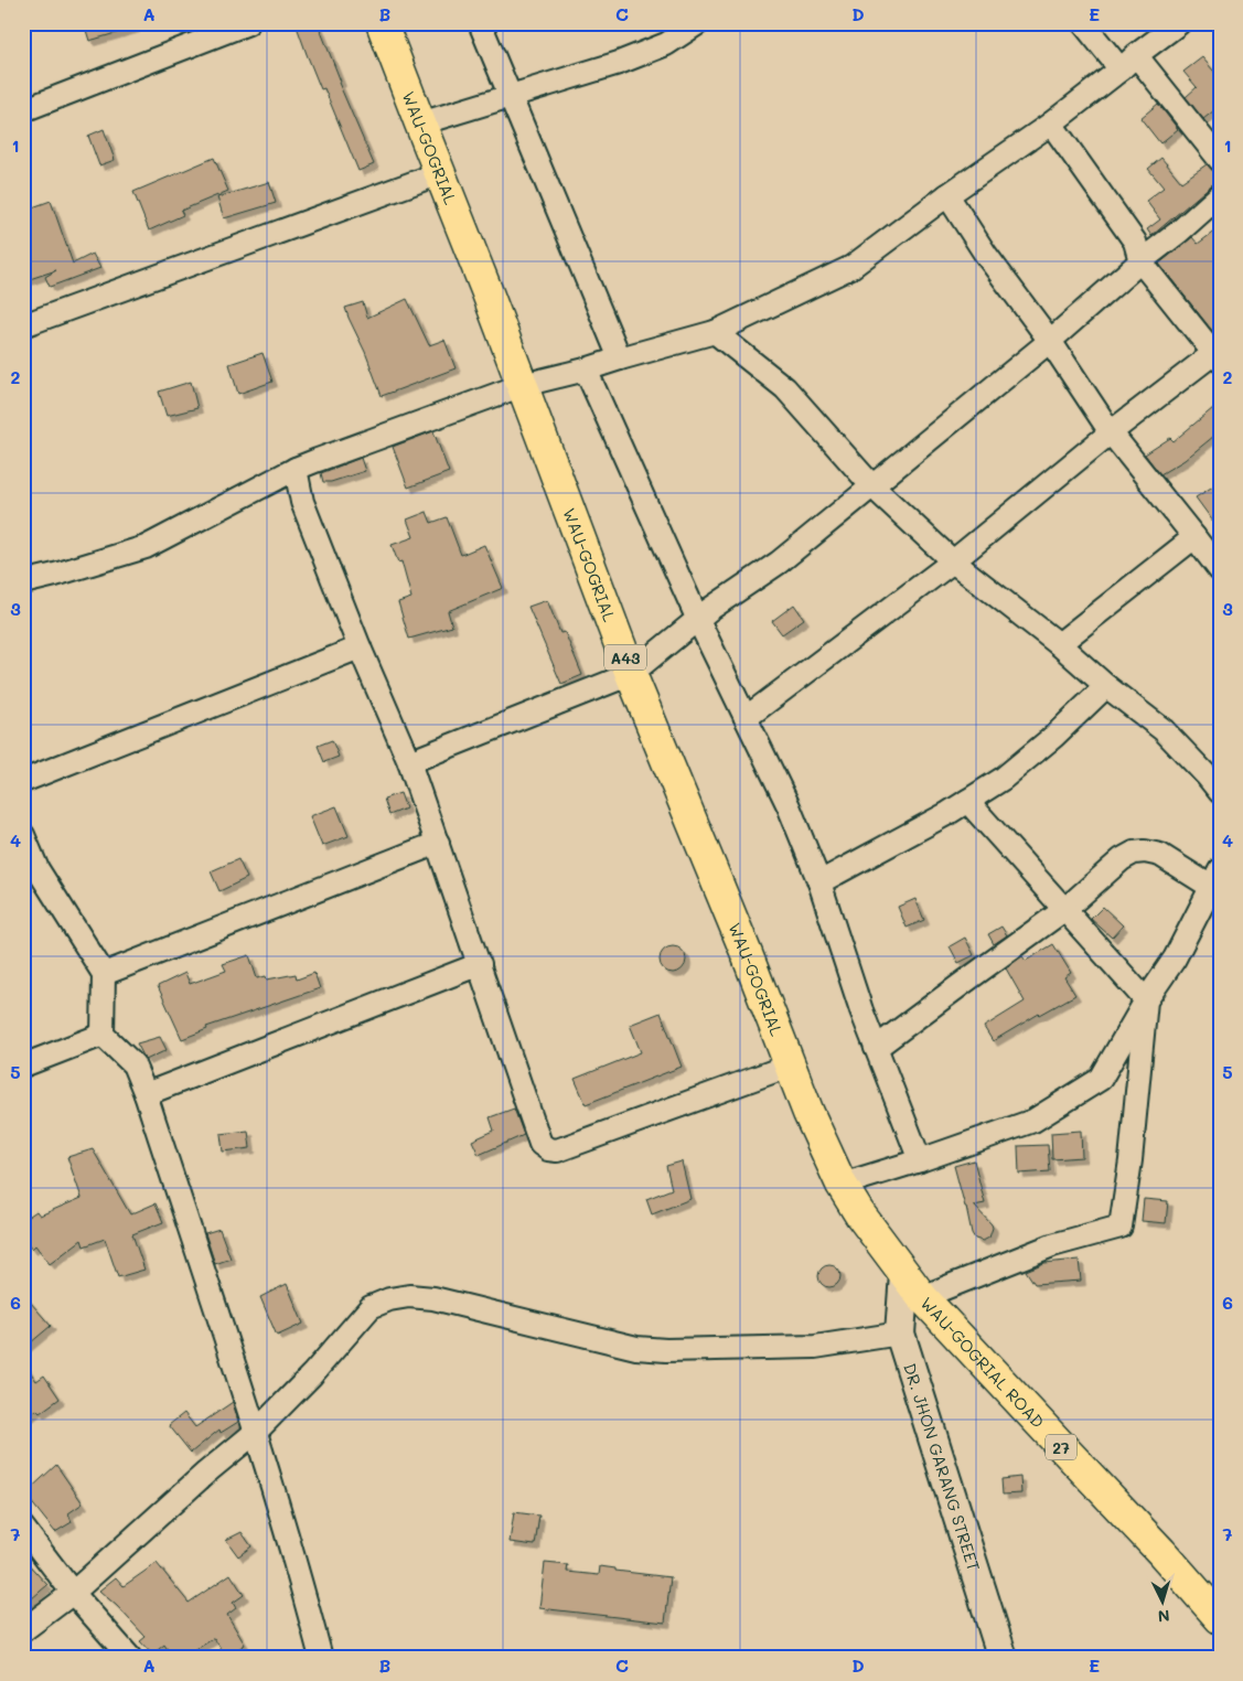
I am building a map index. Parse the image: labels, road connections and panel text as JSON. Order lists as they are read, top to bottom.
{
  "streets": {
    "main road": [
      "WAU-GOGRIAL",
      "A43",
      "WAU-GOGRIAL ROAD",
      "27"
    ],
    "street": ["DR. JHON GARANG STREET"]
  },
  "crossings": [
    ["WAU-GOGRIAL", "WAU-GOGRIAL ROAD"],
    ["WAU-GOGRIAL", "DR. JHON GARANG STREET"],
    ["WAU-GOGRIAL ROAD", "DR. JHON GARANG STREET"]
  ],
  "north": "bottom",
  "grid": {
    "columns": [
      "A",
      "B",
      "C",
      "D",
      "E"
    ],
    "rows": [
      "1",
      "2",
      "3",
      "4",
      "5",
      "6",
      "7"
    ]
  }
}
